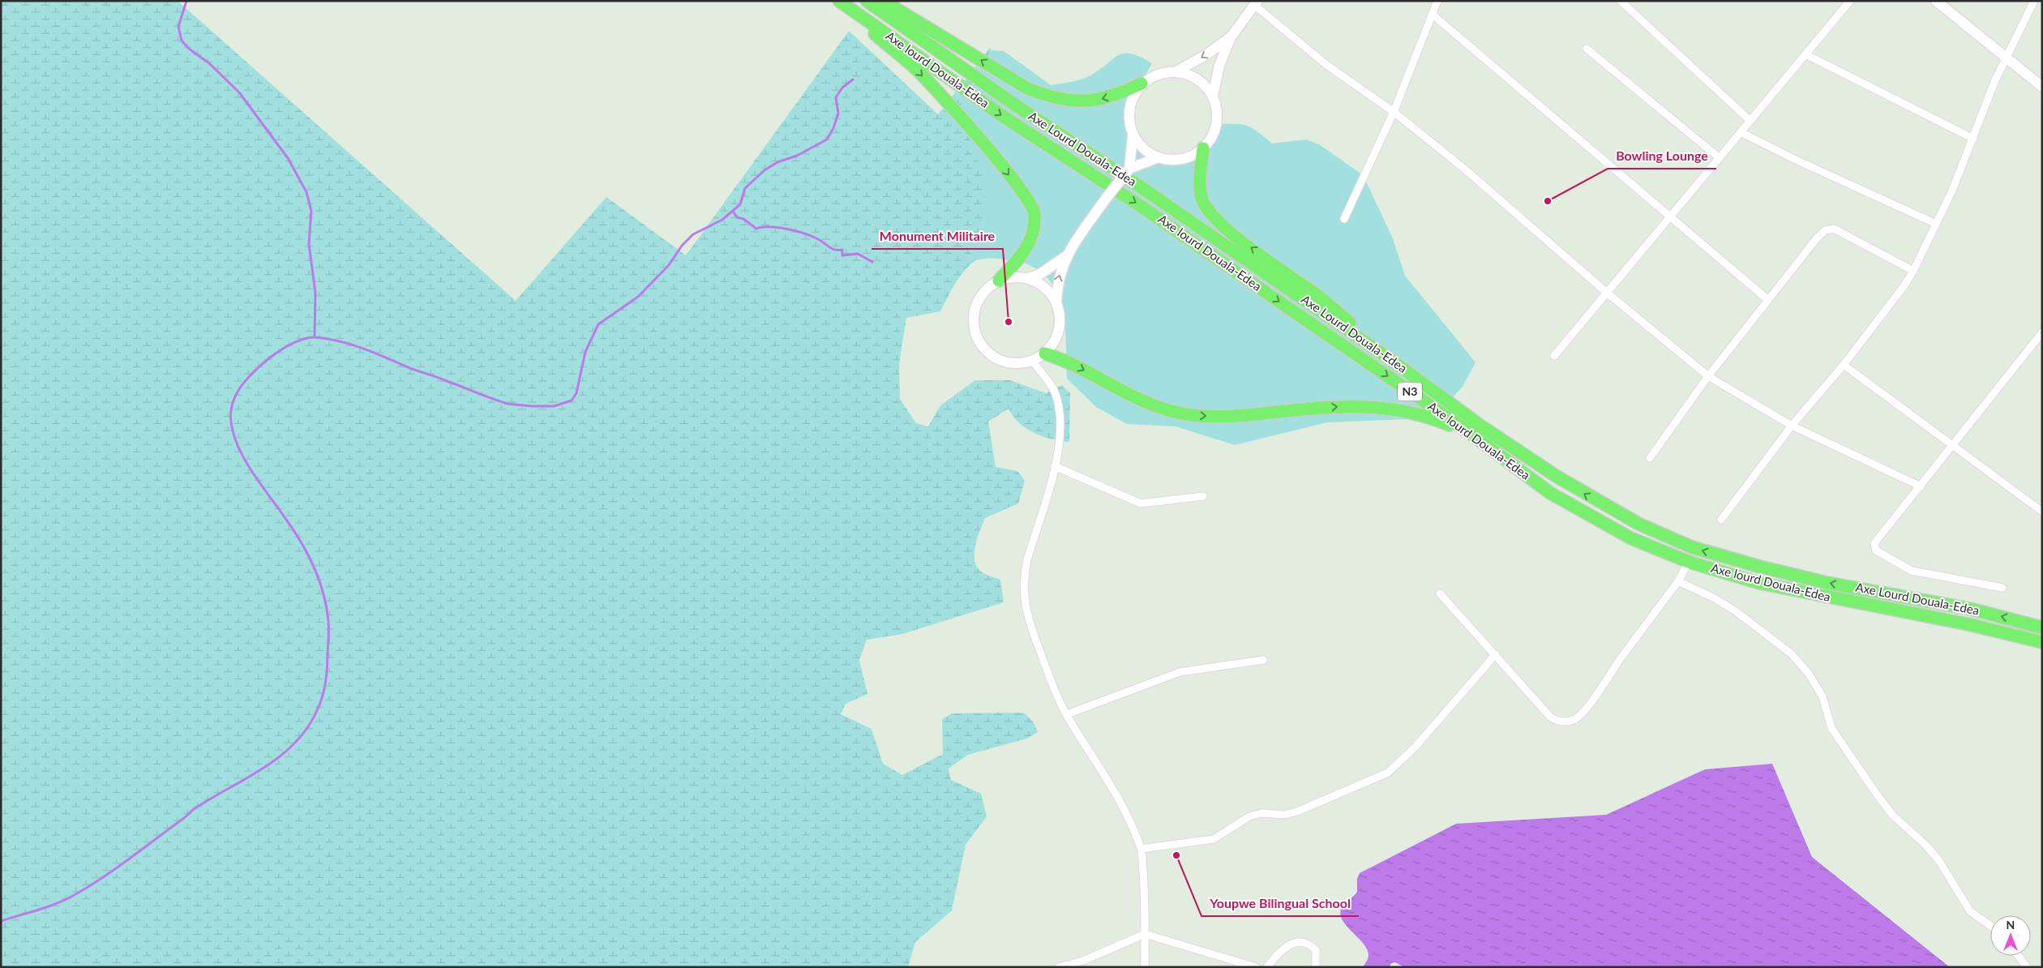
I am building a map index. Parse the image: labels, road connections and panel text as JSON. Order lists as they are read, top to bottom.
{
  "streets": {
    "highway": ["Axe lourd Douala-Edea", "Axe Lourd Douala-Edea", "N3"]
  },
  "one_way": ["Axe Lourd Douala-Edea"],
  "places": ["Bowling Lounge", "Monument Militaire", "Youpwe Bilingual School"],
  "north": "top"
}
